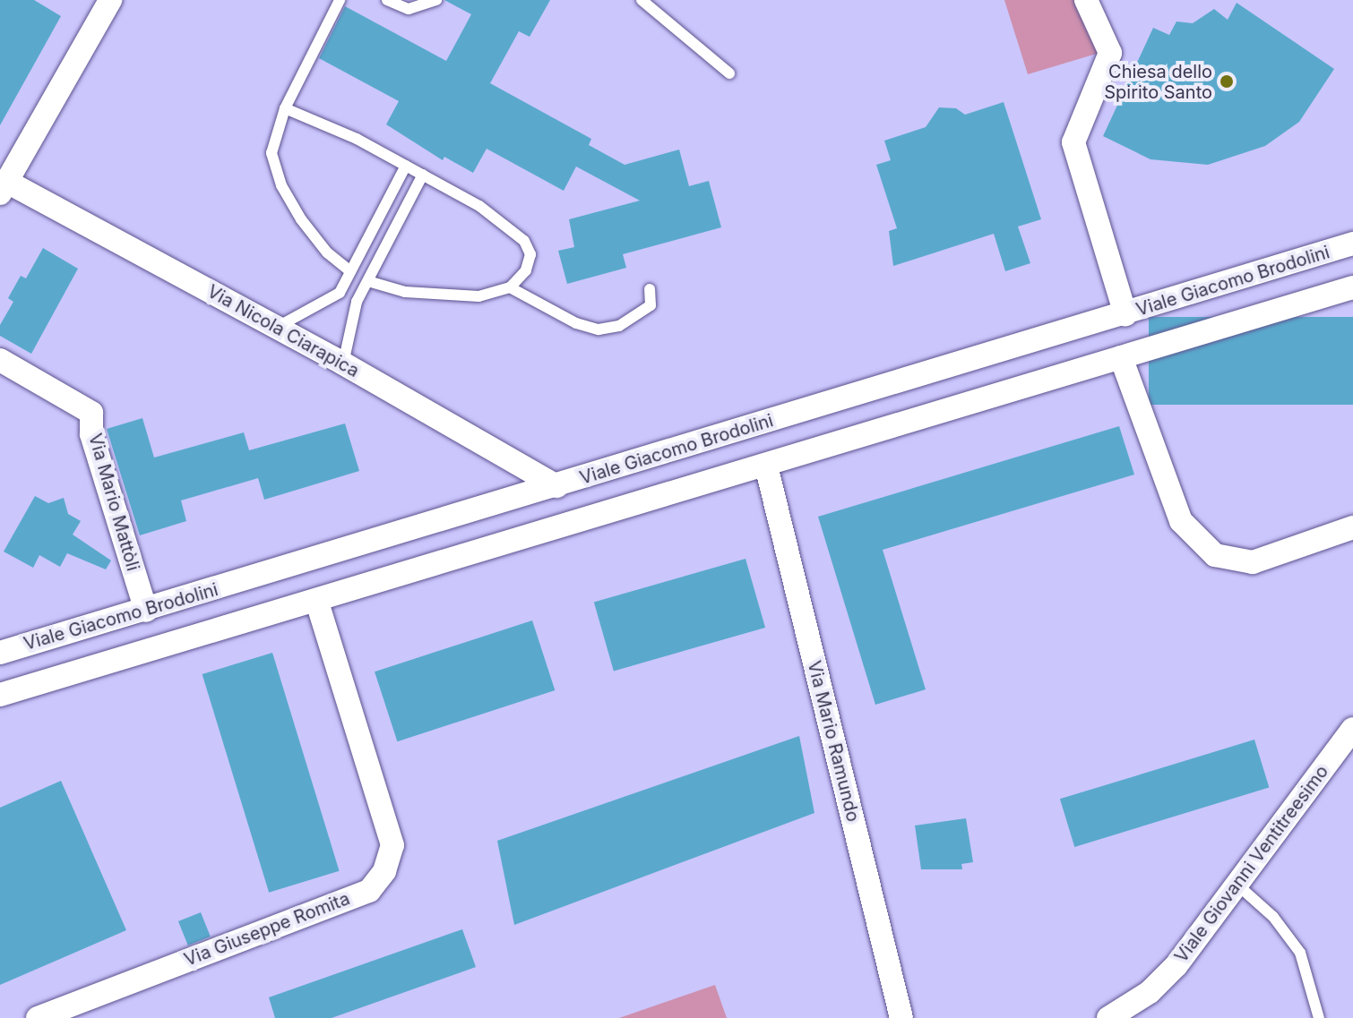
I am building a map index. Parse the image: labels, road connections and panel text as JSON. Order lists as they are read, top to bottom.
{
  "streets": {
    "street": [
      "Viale Giacomo Brodolini",
      "Via Nicola Ciarapica",
      "Via Mario Mattòli",
      "Via Mario Ramundo",
      "Viale Giovanni Ventitreesimo",
      "Via Giuseppe Romita"
    ]
  },
  "crossings": [
    ["Viale Giacomo Brodolini", "Via Nicola Ciarapica"],
    ["Viale Giacomo Brodolini", "Via Mario Mattòli"]
  ],
  "places": ["Chiesa dello Spirito Santo"]
}
